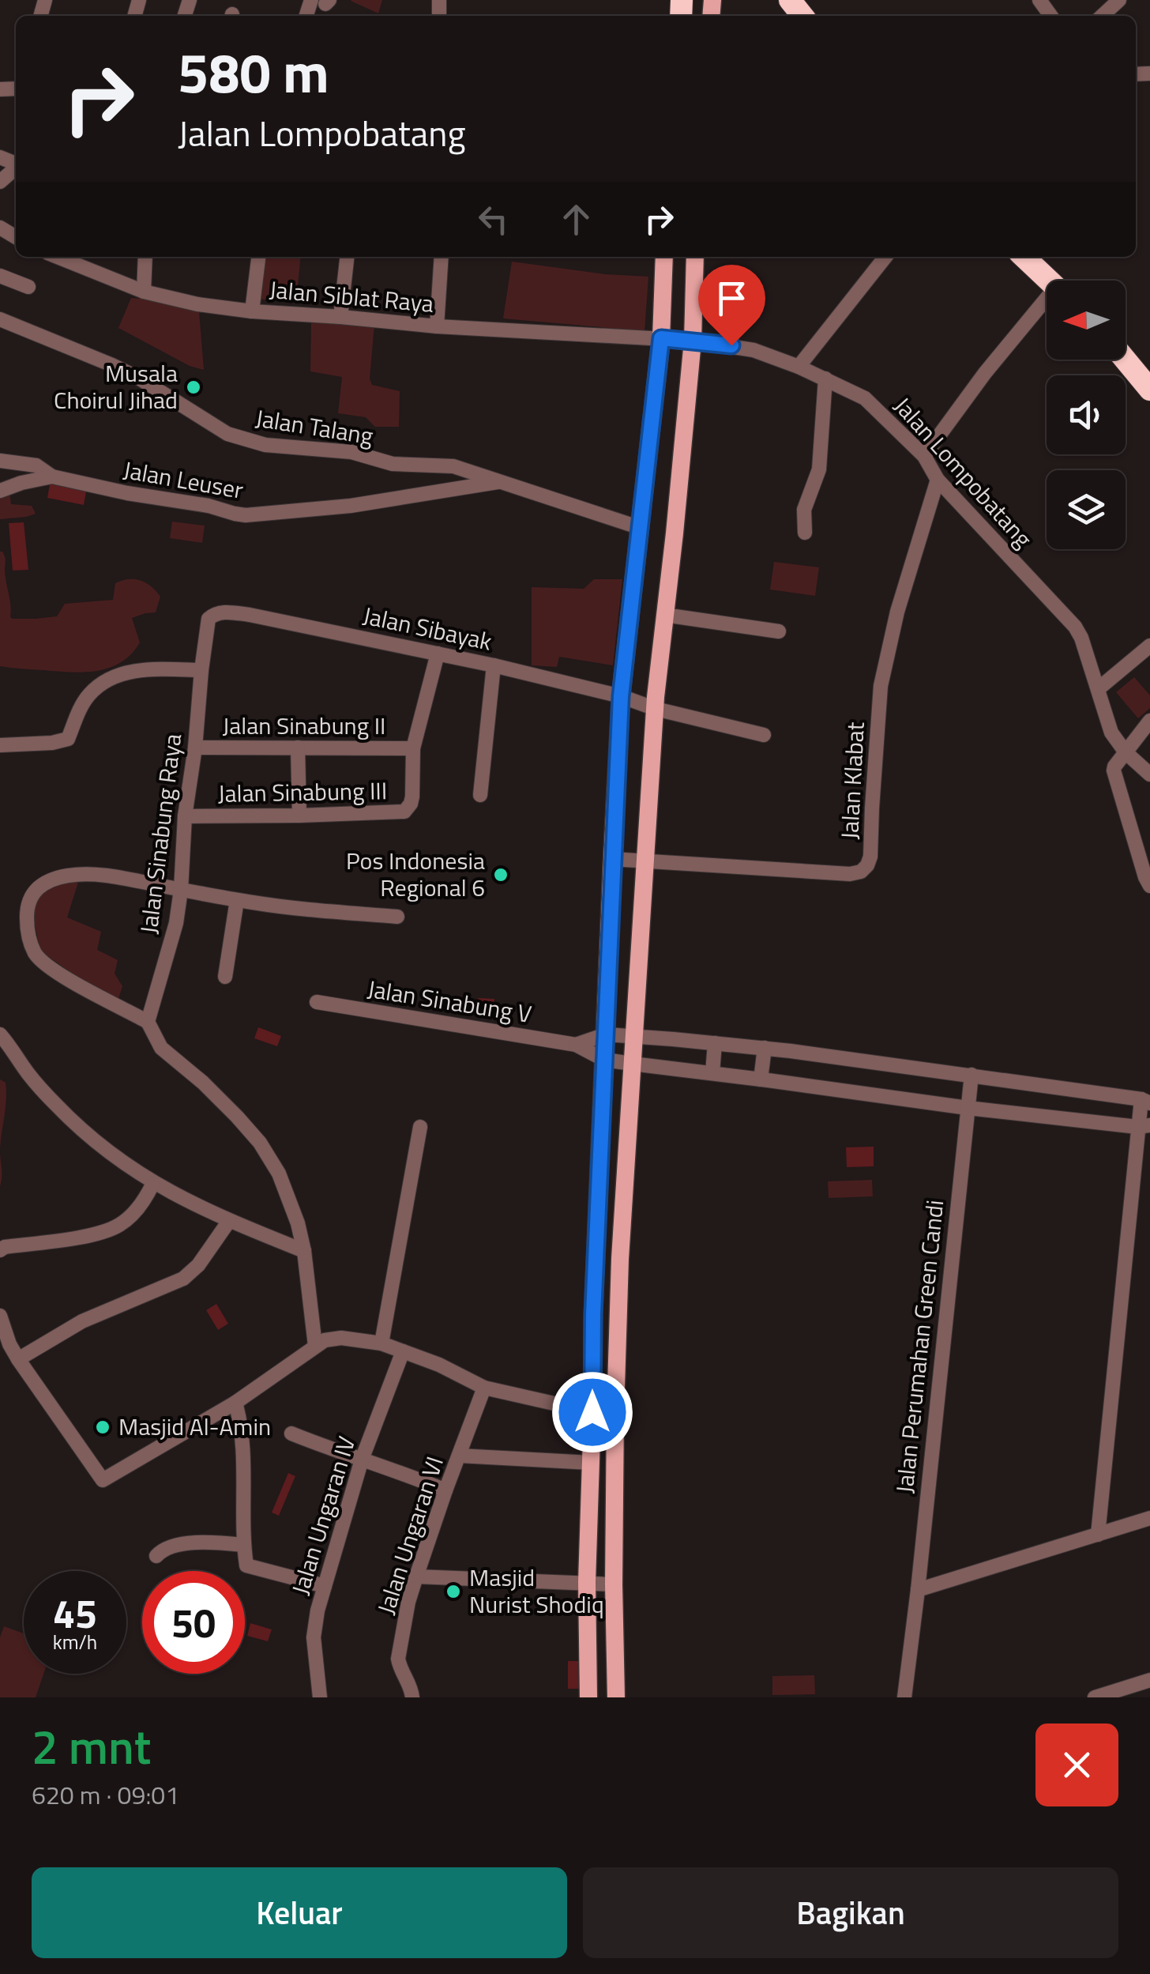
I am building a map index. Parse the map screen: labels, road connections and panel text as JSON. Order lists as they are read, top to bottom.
{
  "streets": {
    "street": [
      "Jalan Siblat Raya",
      "Jalan Talang",
      "Jalan Lompobatang",
      "Jalan Leuser",
      "Jalan Sibayak",
      "Jalan Sinabung II",
      "Jalan Klabat",
      "Jalan Sinabung III",
      "Jalan Sinabung Raya",
      "Jalan Sinabung V",
      "Jalan Perumahan Green Candi",
      "Jalan Ungaran IV",
      "Jalan Ungaran VI"
    ]
  },
  "crossings": [
    ["Jalan Siblat Raya", "Jalan Lompobatang"],
    ["Jalan Talang", "Jalan Leuser"],
    ["Jalan Lompobatang", "Jalan Klabat"],
    ["Jalan Sibayak", "Jalan Sinabung Raya"],
    ["Jalan Sinabung II", "Jalan Sinabung III"],
    ["Jalan Sinabung II", "Jalan Sinabung Raya"],
    ["Jalan Sinabung III", "Jalan Sinabung Raya"]
  ],
  "places": [
    "Musala Choirul Jihad",
    "Pos Indonesia Regional 6",
    "Masjid Al-Amin",
    "Masjid Nurist Shodiq"
  ],
  "north": "left",
  "page": {
    "turn": ["580 m", "Jalan Lompobatang"],
    "speed": "45 km/h",
    "limit": "50",
    "heading": ["2 mnt", "620 m · 09:01"],
    "buttons": ["Keluar", "Bagikan"]
  }
}
